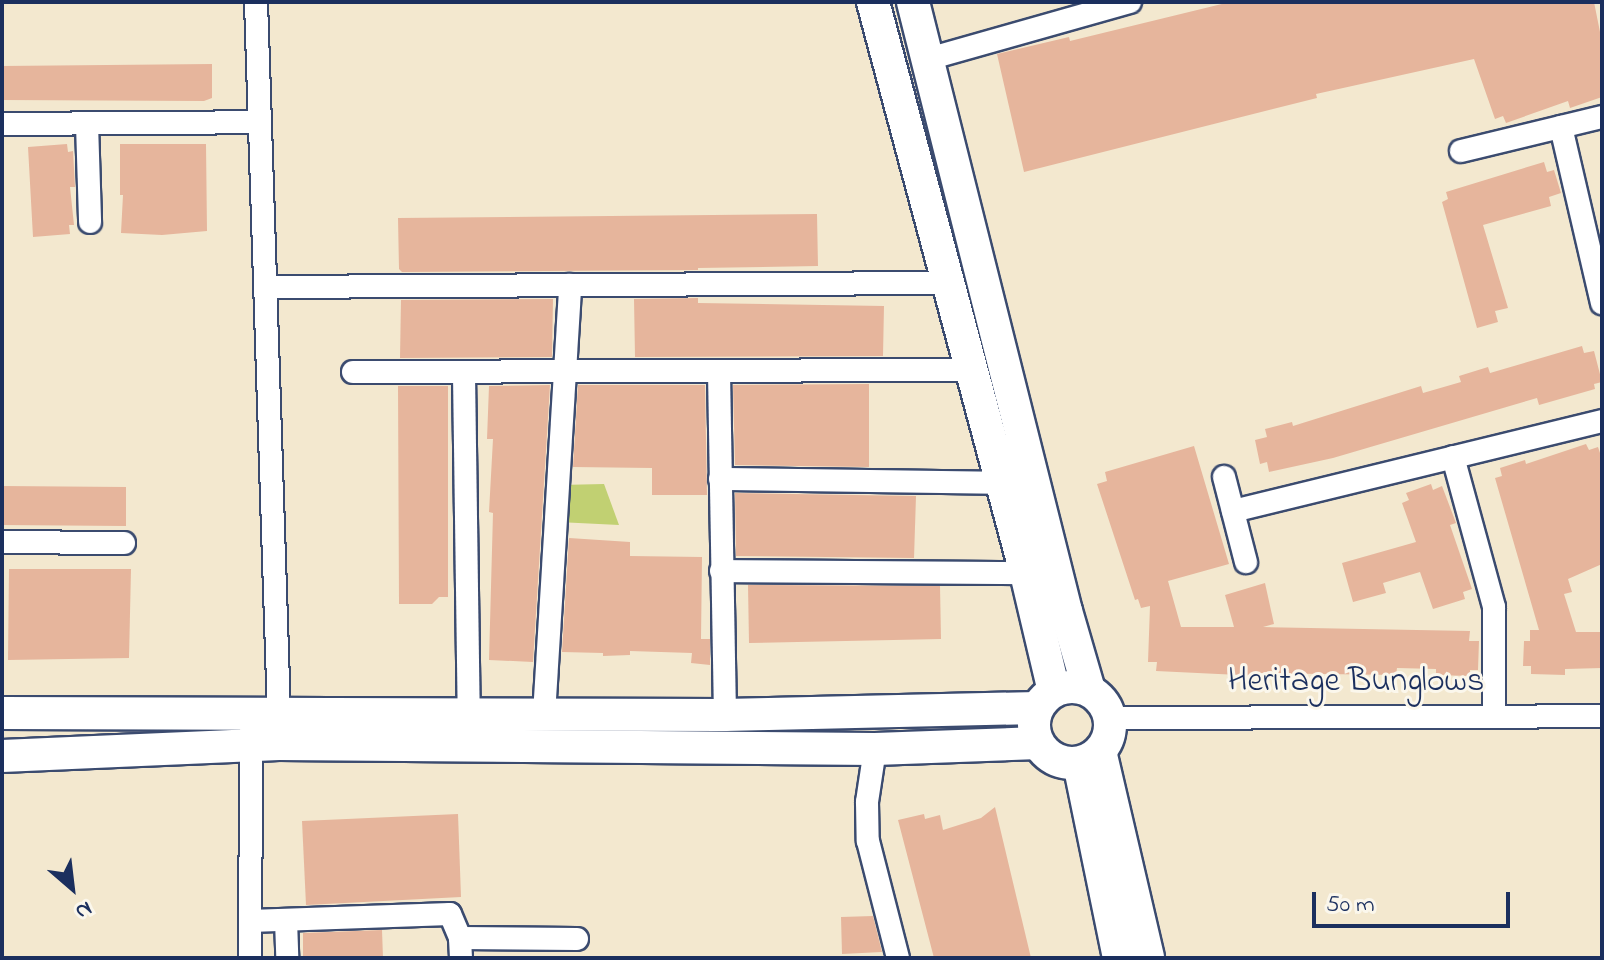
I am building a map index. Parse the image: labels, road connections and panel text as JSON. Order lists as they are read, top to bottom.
{
  "streets": {
    "street": ["Heritage Bunglows"]
  },
  "scale_bar": "50 m",
  "north": "bottom right"
}
